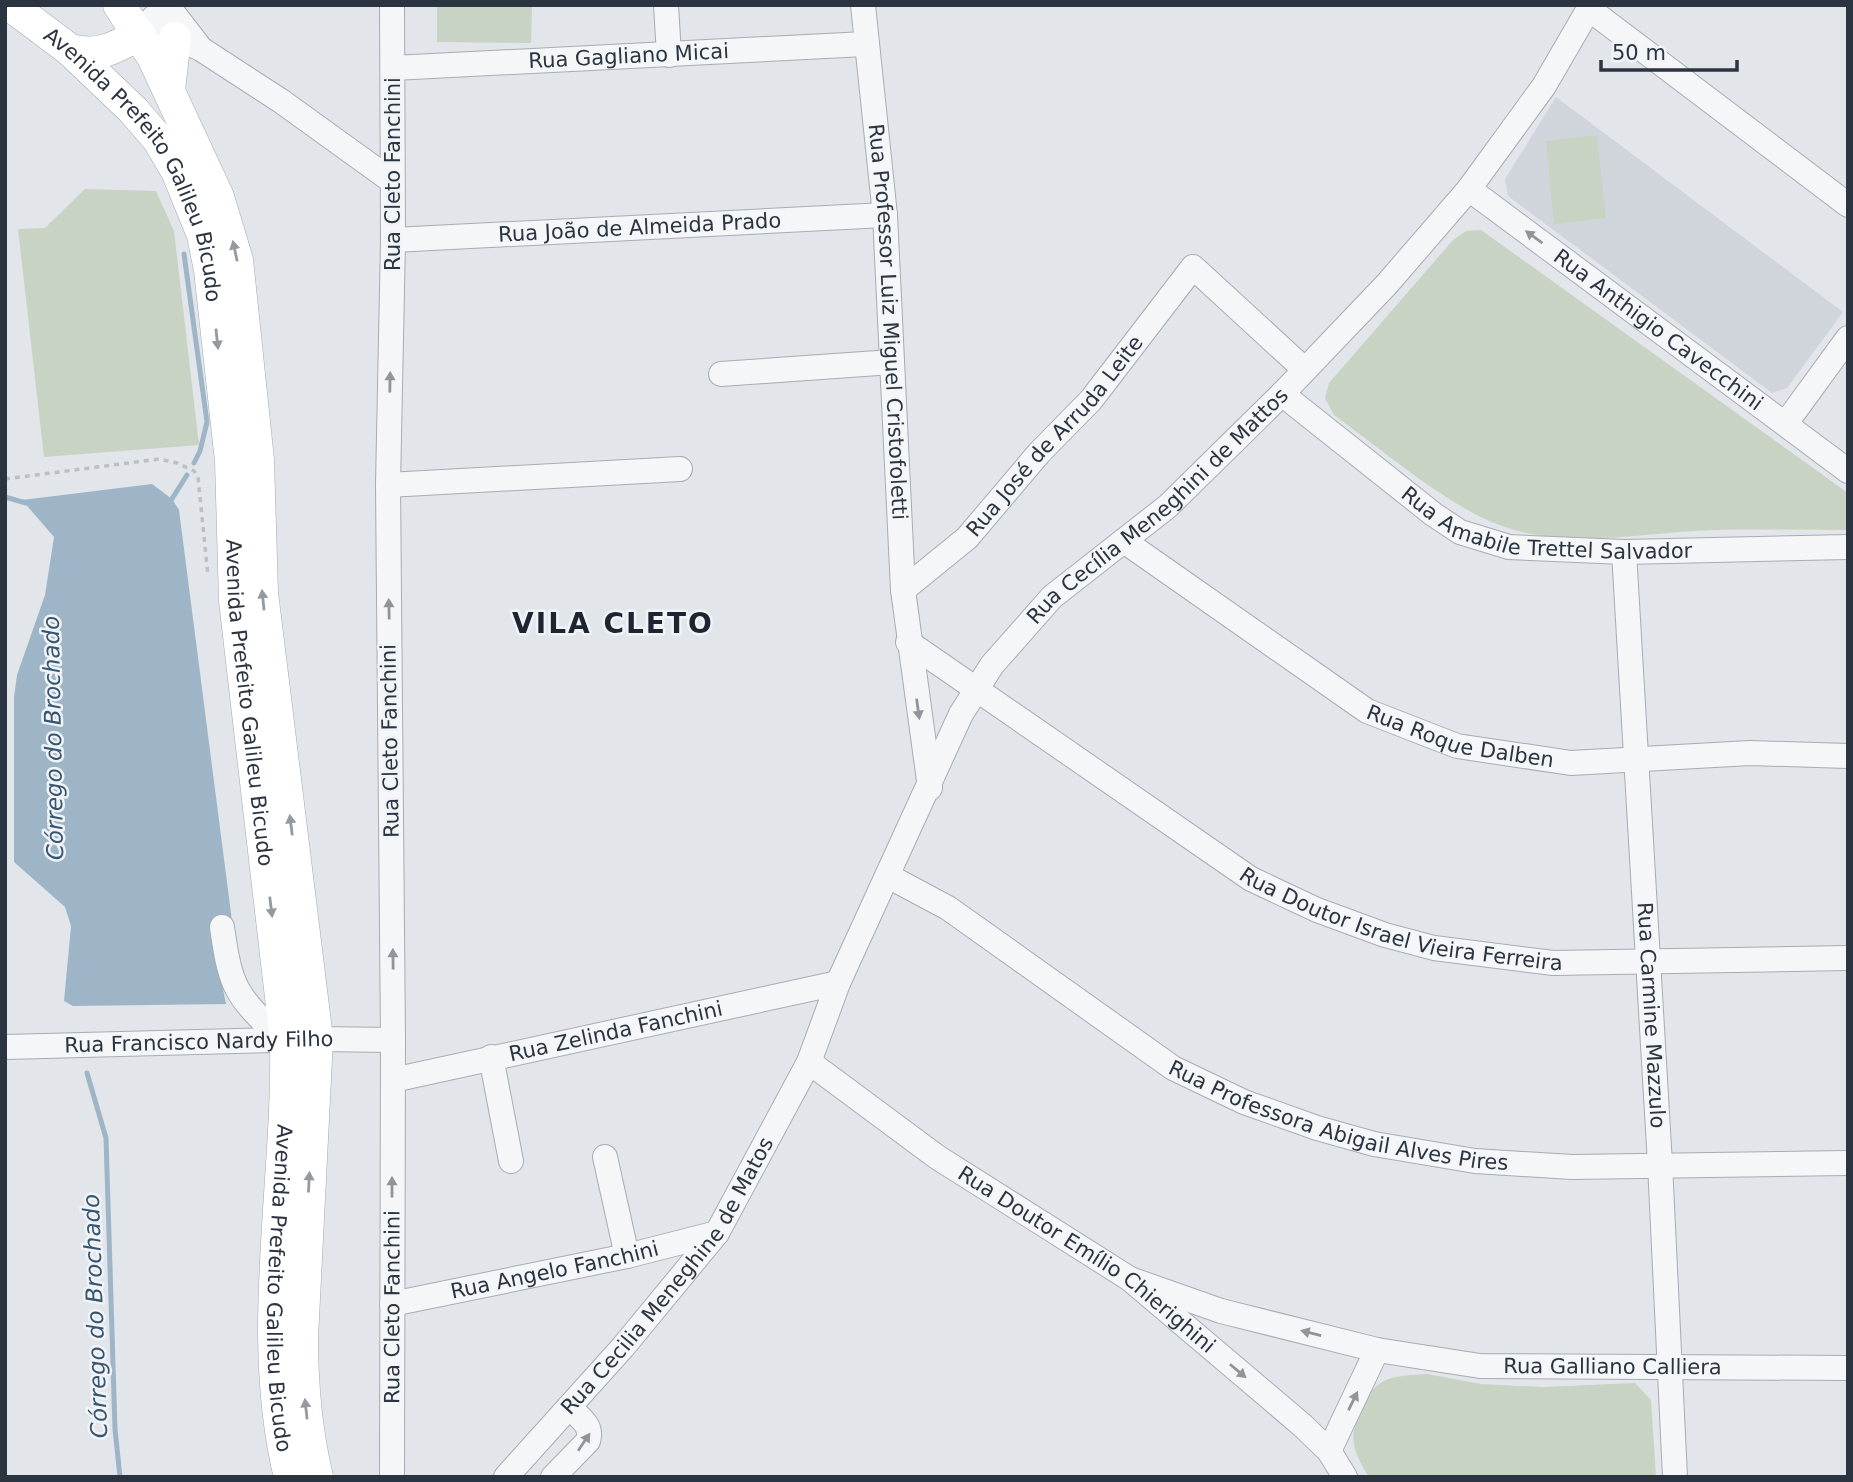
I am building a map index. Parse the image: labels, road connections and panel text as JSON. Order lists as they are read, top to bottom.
{
  "streets": {
    "main road": ["Avenida Prefeito Galileu Bicudo"],
    "street": [
      "Rua Gagliano Micai",
      "Rua Cleto Fanchini",
      "Rua João de Almeida Prado",
      "Rua Professor Luiz Miguel Cristofoletti",
      "Rua Anthigio Cavecchini",
      "Rua José de Arruda Leite",
      "Rua Cecília Meneghini de Mattos",
      "Rua Amabile Trettel Salvador",
      "Rua Roque Dalben",
      "Rua Doutor Israel Vieira Ferreira",
      "Rua Carmine Mazzulo",
      "Rua Zelinda Fanchini",
      "Rua Francisco Nardy Filho",
      "Rua Professora Abigail Alves Pires",
      "Rua Doutor Emílio Chierighini",
      "Rua Angelo Fanchini",
      "Rua Cecilia Meneghine de Matos",
      "Rua Galliano Calliera"
    ]
  },
  "crossings": [
    ["Rua Gagliano Micai", "Rua Cleto Fanchini"],
    ["Rua Gagliano Micai", "Rua Professor Luiz Miguel Cristofoletti"],
    ["Avenida Prefeito Galileu Bicudo", "Rua Francisco Nardy Filho"],
    ["Rua Cleto Fanchini", "Rua João de Almeida Prado"],
    ["Rua Cleto Fanchini", "Rua Zelinda Fanchini"],
    ["Rua Cleto Fanchini", "Rua Francisco Nardy Filho"],
    ["Rua Cleto Fanchini", "Rua Angelo Fanchini"],
    ["Rua João de Almeida Prado", "Rua Professor Luiz Miguel Cristofoletti"],
    ["Rua Professor Luiz Miguel Cristofoletti", "Rua José de Arruda Leite"],
    ["Rua Professor Luiz Miguel Cristofoletti", "Rua Cecília Meneghini de Mattos"],
    ["Rua Anthigio Cavecchini", "Rua Cecília Meneghini de Mattos"],
    ["Rua José de Arruda Leite", "Rua Cecília Meneghini de Mattos"],
    ["Rua Cecília Meneghini de Mattos", "Rua Amabile Trettel Salvador"],
    ["Rua Cecília Meneghini de Mattos", "Rua Roque Dalben"],
    ["Rua Cecília Meneghini de Mattos", "Rua Doutor Israel Vieira Ferreira"],
    ["Rua Cecília Meneghini de Mattos", "Rua Zelinda Fanchini"],
    ["Rua Cecília Meneghini de Mattos", "Rua Professora Abigail Alves Pires"],
    ["Rua Cecília Meneghini de Mattos", "Rua Doutor Emílio Chierighini"],
    ["Rua Cecília Meneghini de Mattos", "Rua Cecilia Meneghine de Matos"],
    ["Rua Amabile Trettel Salvador", "Rua Carmine Mazzulo"],
    ["Rua Roque Dalben", "Rua Carmine Mazzulo"],
    ["Rua Doutor Israel Vieira Ferreira", "Rua Carmine Mazzulo"],
    ["Rua Carmine Mazzulo", "Rua Professora Abigail Alves Pires"],
    ["Rua Carmine Mazzulo", "Rua Galliano Calliera"],
    ["Rua Doutor Emílio Chierighini", "Rua Cecilia Meneghine de Matos"],
    ["Rua Doutor Emílio Chierighini", "Rua Galliano Calliera"],
    ["Rua Angelo Fanchini", "Rua Cecilia Meneghine de Matos"]
  ],
  "one_way": ["Rua Cleto Fanchini"],
  "districts": ["VILA CLETO"],
  "water": ["Córrego do Brochado"],
  "scale_bar": "50 m"
}
